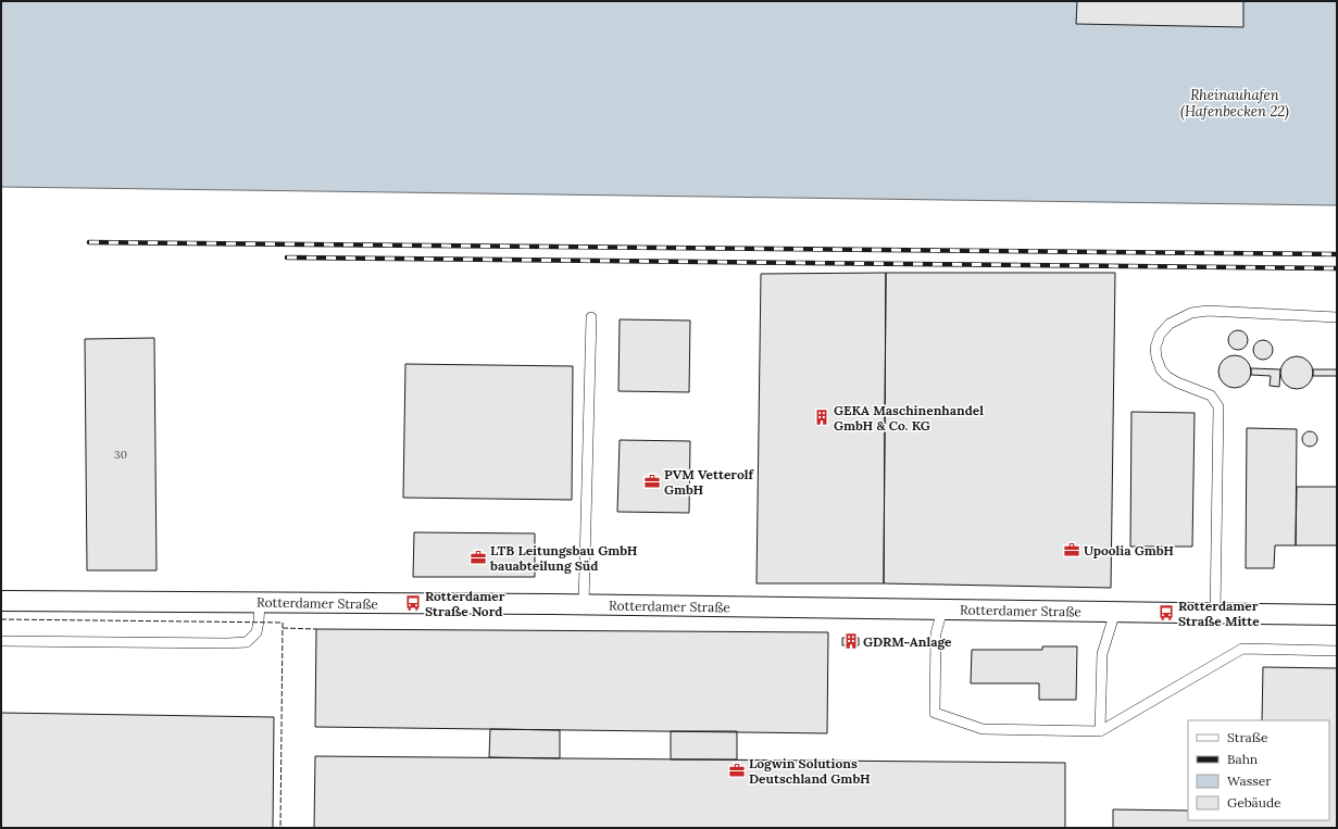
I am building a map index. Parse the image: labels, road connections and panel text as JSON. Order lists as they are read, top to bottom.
{
  "streets": {
    "street": ["Rotterdamer Straße"]
  },
  "water": ["Rheinauhafen (Hafenbecken 22)"],
  "places": {
    "building": ["GEKA Maschinenhandel GmbH & Co. KG", "GDRM-Anlage"],
    "office": [
      "PVM Vetterolf GmbH",
      "Upoolia GmbH",
      "LTB Leitungsbau GmbH bauabteilung Süd",
      "Logwin Solutions Deutschland GmbH"
    ],
    "bus stop": ["Rotterdamer Straße Nord", "Rotterdamer Straße Mitte"]
  },
  "house_numbers": ["30"],
  "legend": [
    "Straße",
    "Bahn",
    "Wasser",
    "Gebäude"
  ]
}
